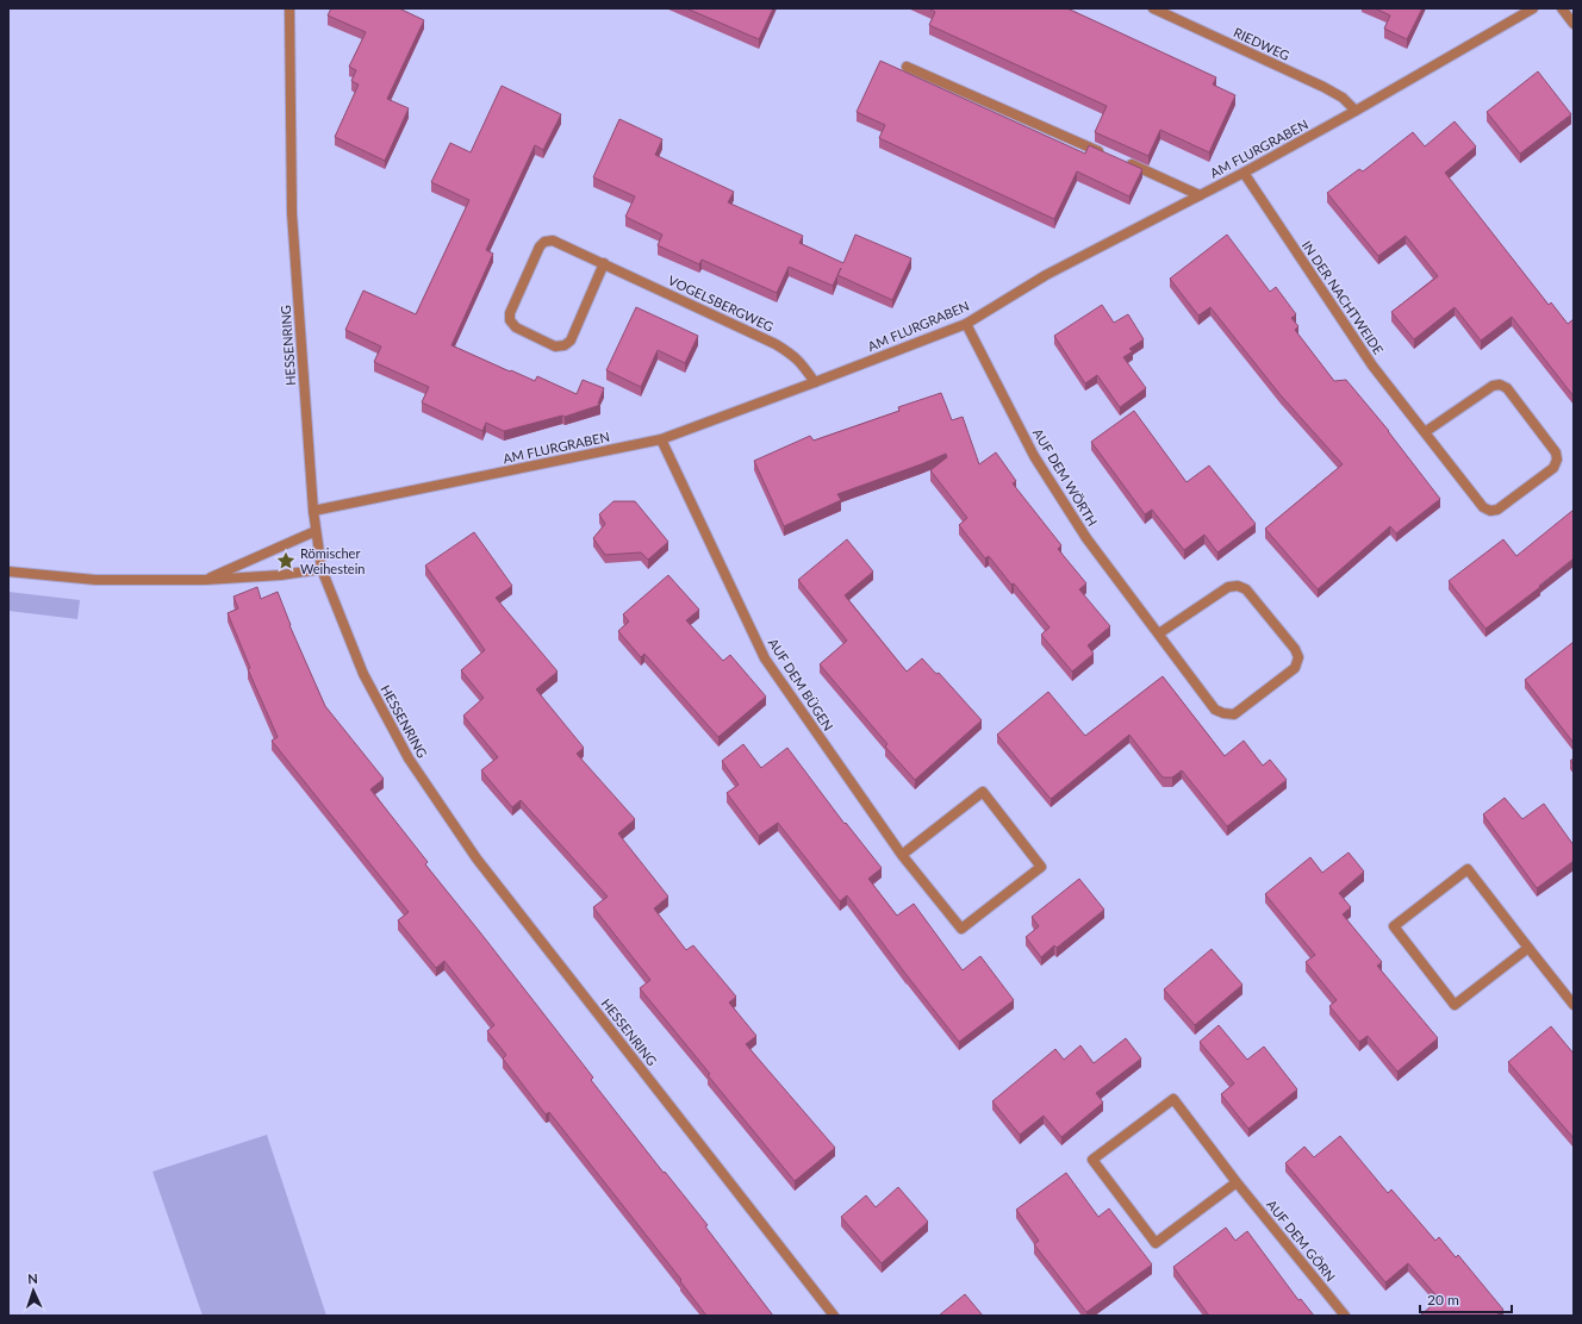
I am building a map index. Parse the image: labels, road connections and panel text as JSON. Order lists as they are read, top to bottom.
{
  "streets": {
    "street": [
      "RIEDWEG",
      "AM FLURGRABEN",
      "IN DER NACHTWEIDE",
      "VOGELSBERGWEG",
      "HESSENRING",
      "AUF DEM WÖRTH",
      "AUF DEM BÜGEN",
      "AUF DEM GÖRN"
    ]
  },
  "crossings": [
    ["RIEDWEG", "AM FLURGRABEN"],
    ["AM FLURGRABEN", "IN DER NACHTWEIDE"],
    ["AM FLURGRABEN", "VOGELSBERGWEG"],
    ["AM FLURGRABEN", "HESSENRING"],
    ["AM FLURGRABEN", "AUF DEM WÖRTH"],
    ["AM FLURGRABEN", "AUF DEM BÜGEN"]
  ],
  "places": {
    "place": ["Römischer Weihestein"]
  },
  "scale_bar": "20 m",
  "north": "top"
}
